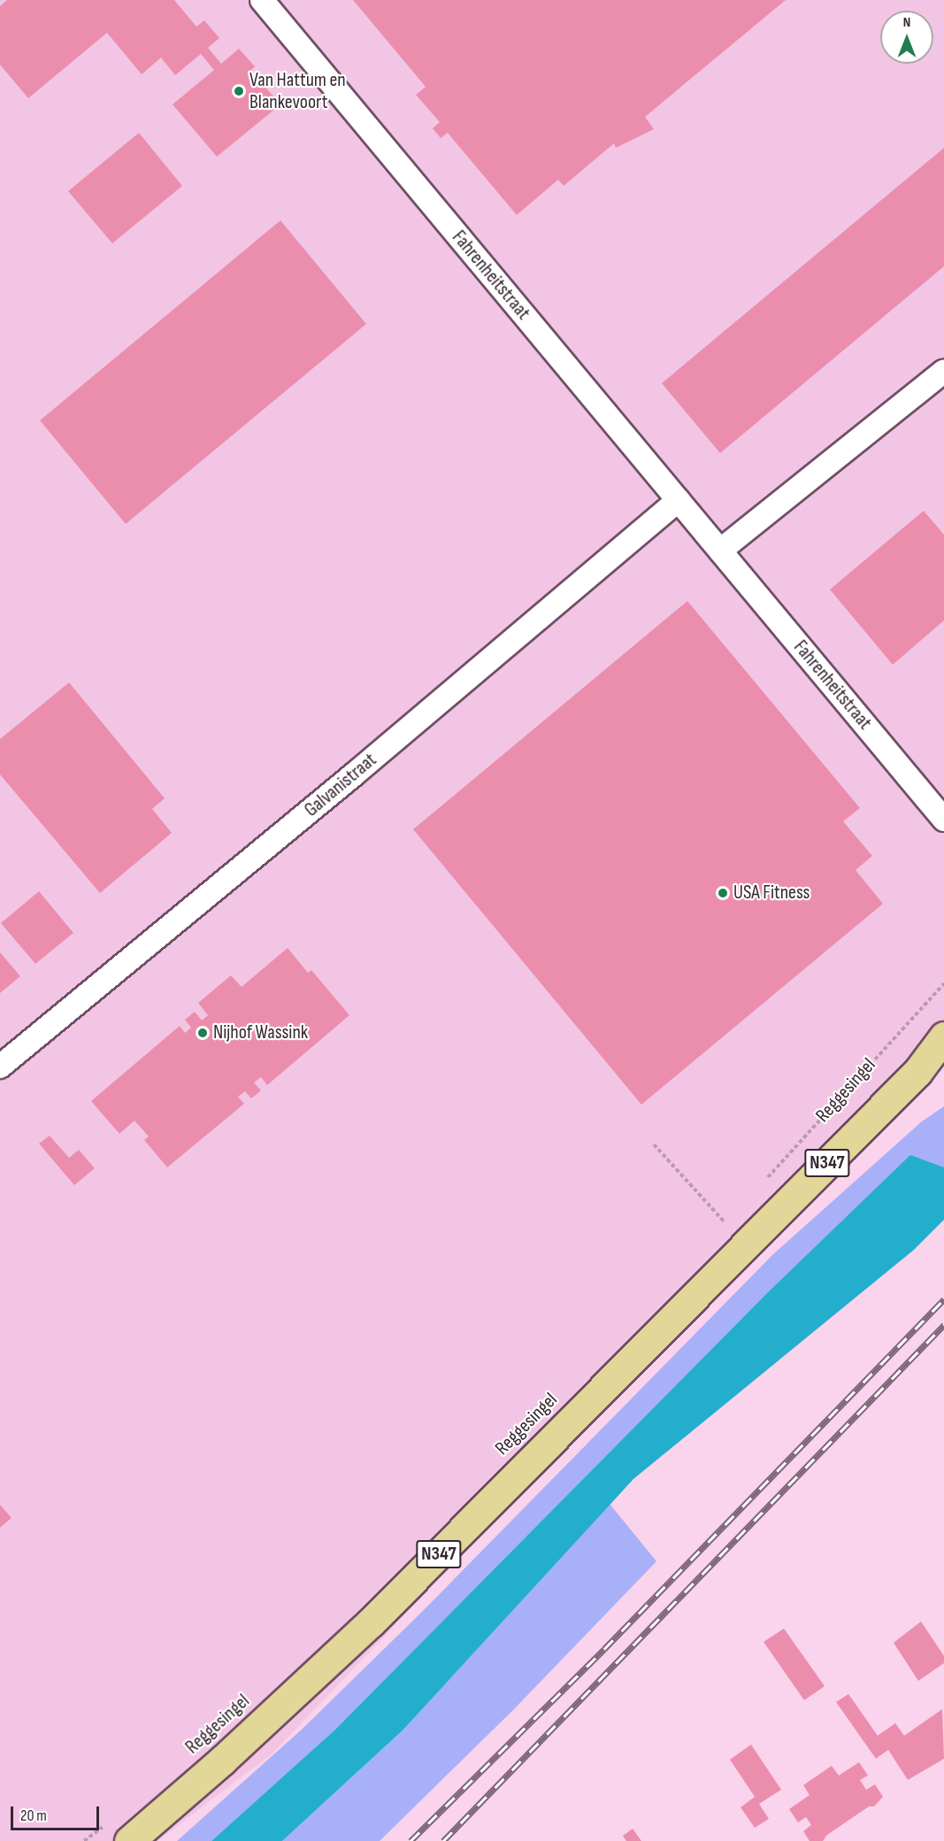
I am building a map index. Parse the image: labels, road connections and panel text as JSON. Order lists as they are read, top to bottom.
{
  "streets": {
    "main road": ["Reggesingel", "N347"],
    "street": ["Fahrenheitstraat", "Galvanistraat"]
  },
  "crossings": [
    ["Fahrenheitstraat", "Galvanistraat"]
  ],
  "places": ["Van Hattum en Blankevoort", "USA Fitness", "Nijhof Wassink"],
  "scale_bar": "20 m",
  "north": "top"
}
